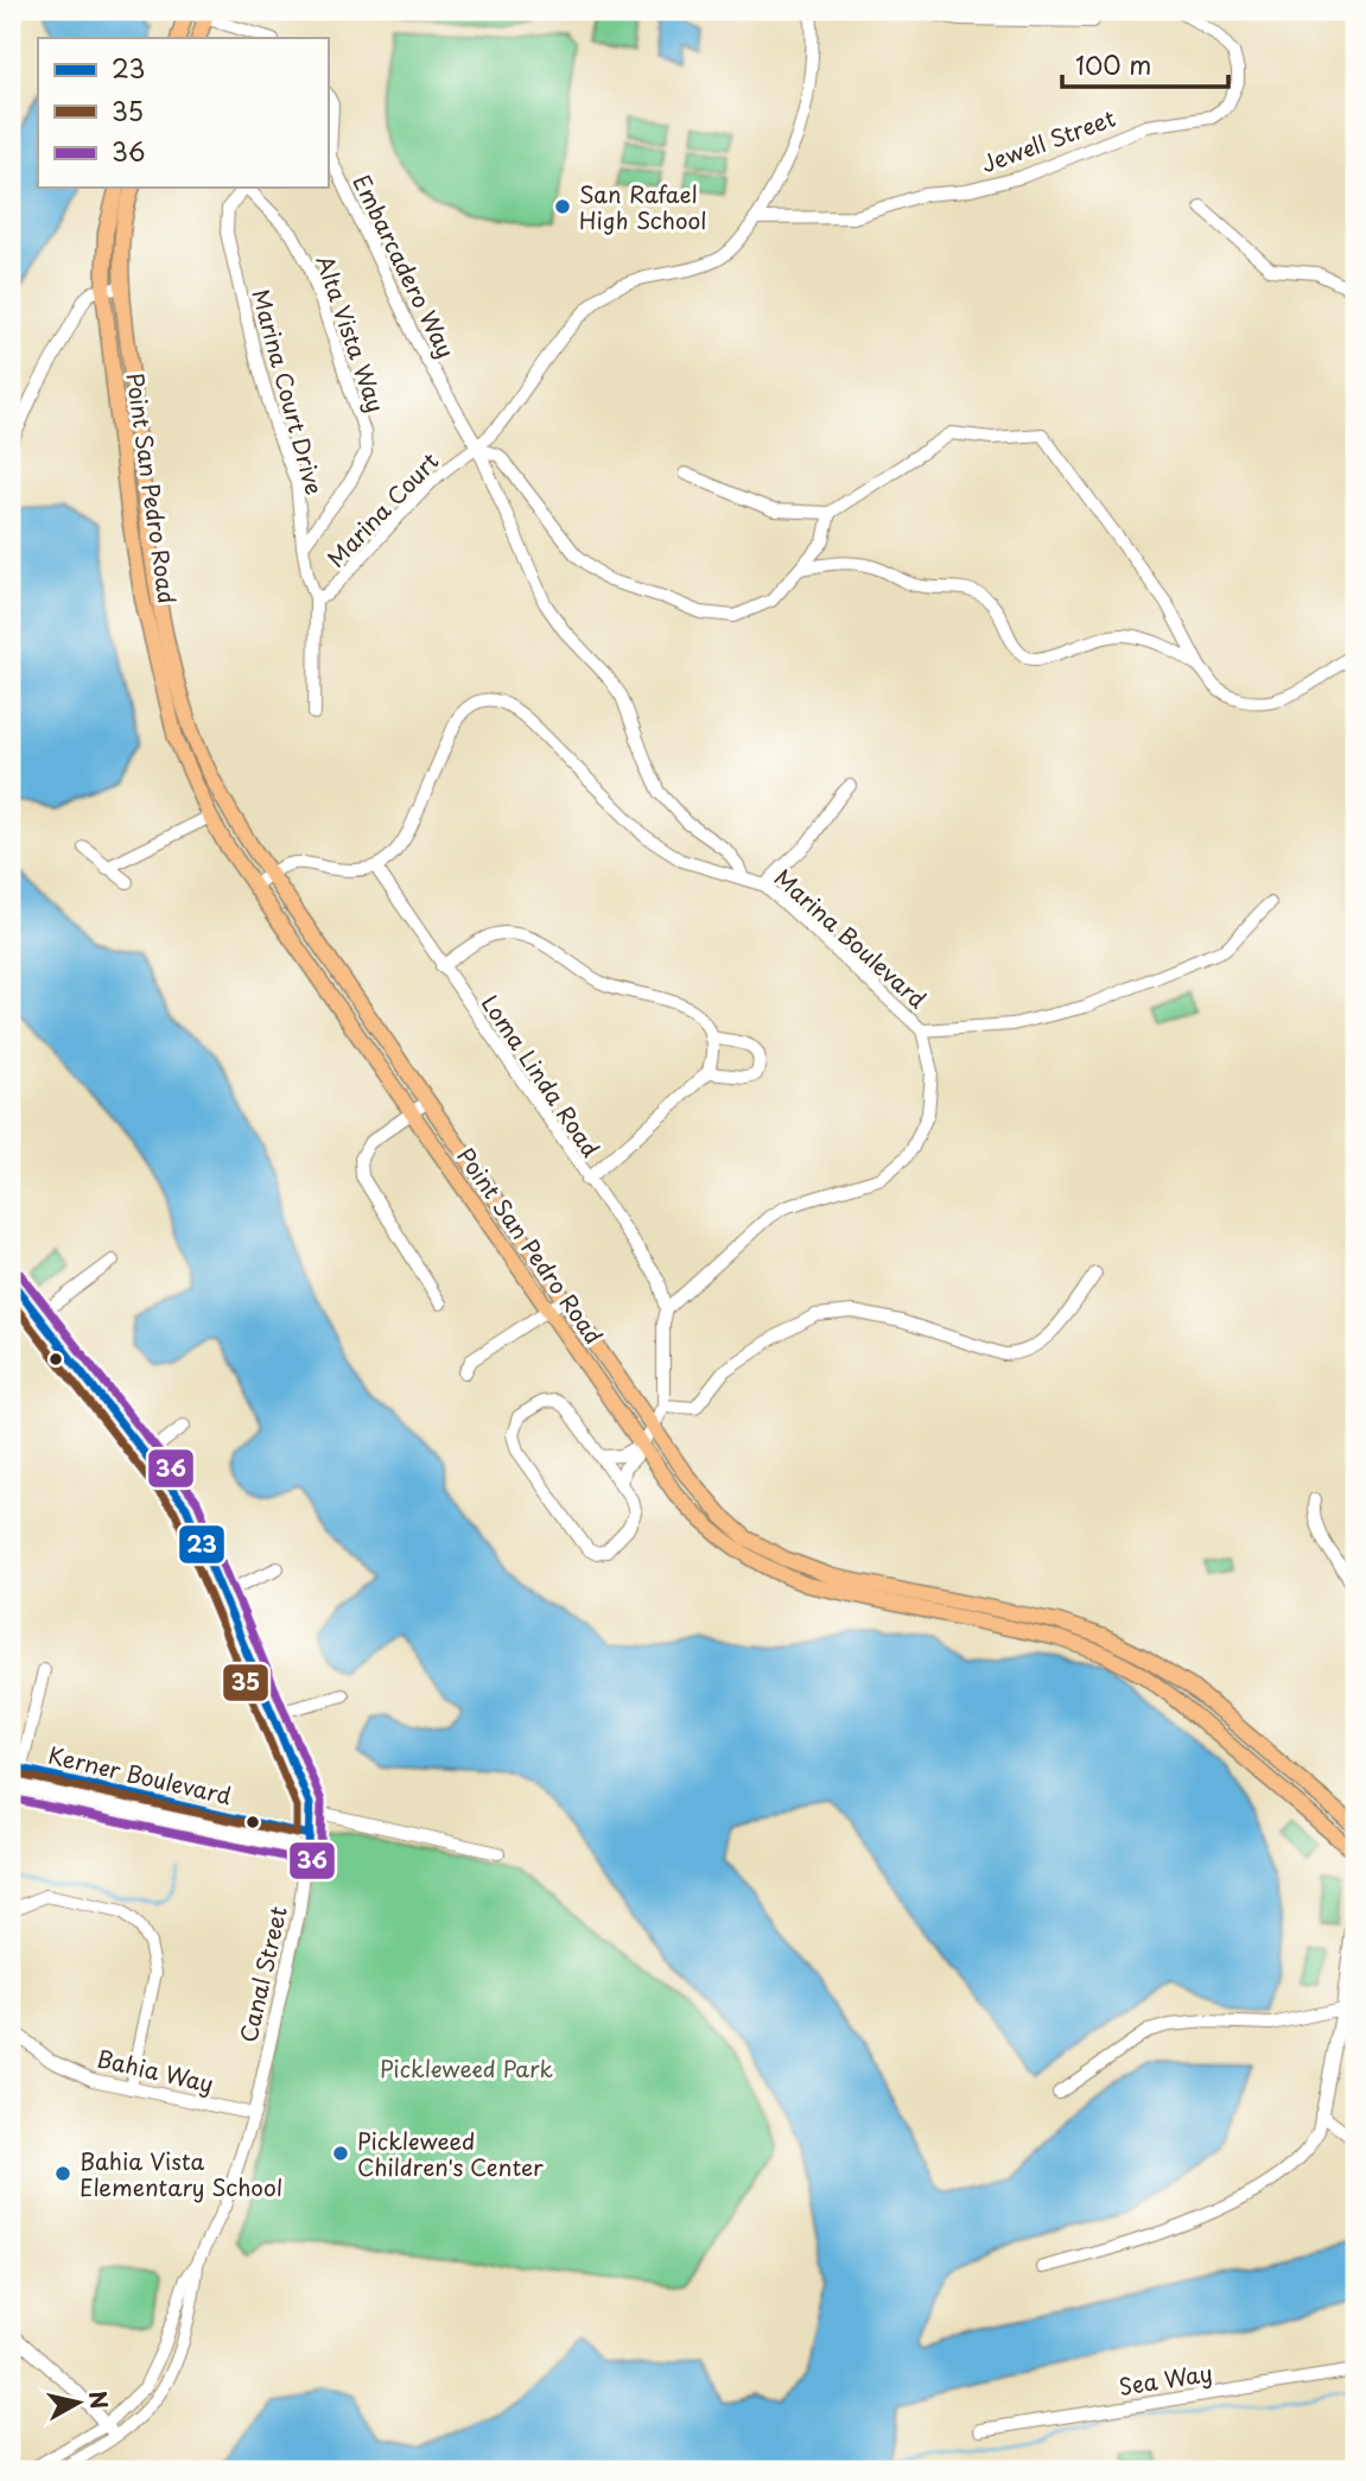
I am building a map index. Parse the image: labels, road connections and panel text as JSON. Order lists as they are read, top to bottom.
{
  "streets": {
    "main road": ["Point San Pedro Road"],
    "street": [
      "Jewell Street",
      "Embarcadero Way",
      "Alta Vista Way",
      "Marina Court Drive",
      "Marina Court",
      "Marina Boulevard",
      "Loma Linda Road",
      "Kerner Boulevard",
      "Canal Street",
      "Bahia Way",
      "Sea Way"
    ]
  },
  "crossings": [
    ["Jewell Street", "Marina Court"],
    ["Embarcadero Way", "Marina Court"],
    ["Embarcadero Way", "Marina Boulevard"],
    ["Alta Vista Way", "Marina Court Drive"],
    ["Marina Court Drive", "Marina Court"],
    ["Marina Boulevard", "Loma Linda Road"],
    ["Kerner Boulevard", "Canal Street"],
    ["Canal Street", "Bahia Way"]
  ],
  "parks": ["Pickleweed Park"],
  "places": ["San Rafael High School", "Pickleweed Children's Center", "Bahia Vista Elementary School"],
  "lines": ["transit line 36", "transit line 23", "transit line 35"],
  "legend": ["23", "35", "36"],
  "scale_bar": "100 m",
  "north": "right"
}
